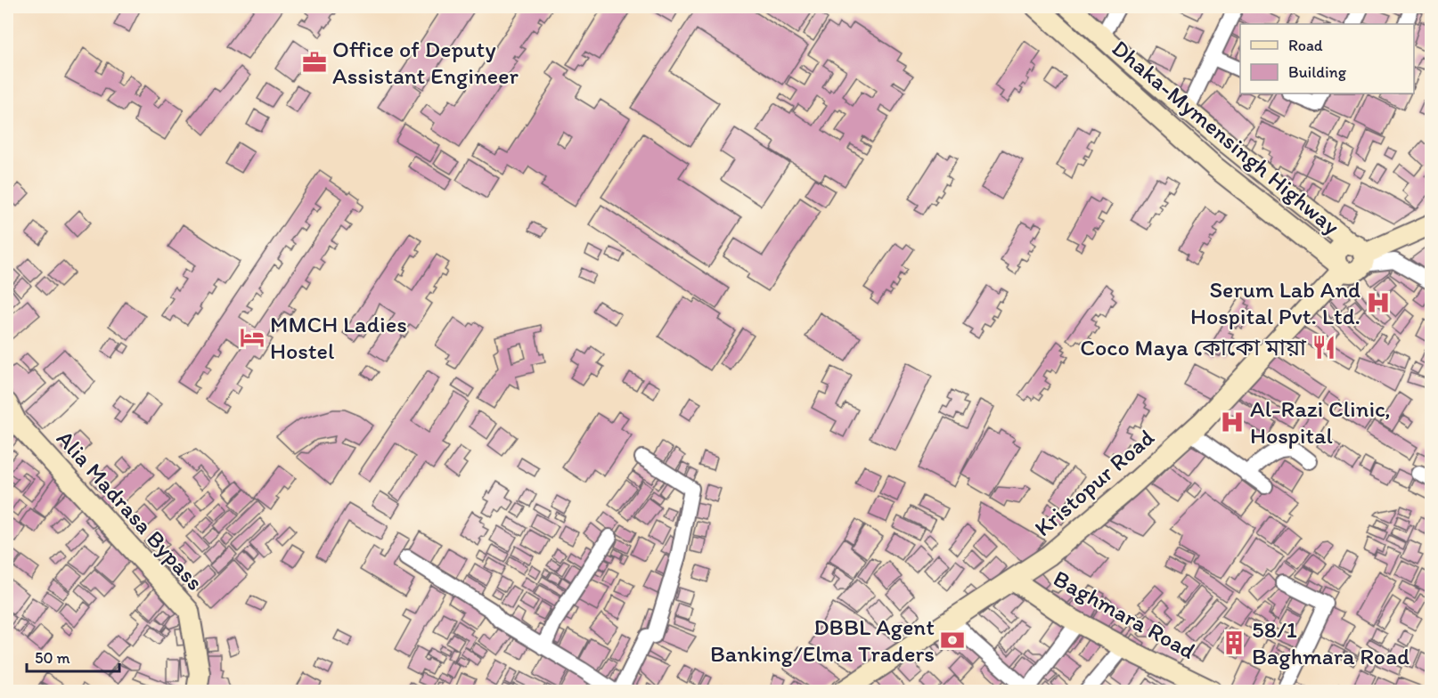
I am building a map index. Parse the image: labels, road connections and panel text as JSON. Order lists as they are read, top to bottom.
{
  "streets": {
    "main road": [
      "Dhaka-Mymensingh Highway",
      "Kristopur Road",
      "Alia Madrasa Bypass",
      "Baghmara Road"
    ]
  },
  "crossings": [
    ["Dhaka-Mymensingh Highway", "Kristopur Road"],
    ["Kristopur Road", "Baghmara Road"]
  ],
  "places": {
    "office": ["Office of Deputy Assistant Engineer"],
    "hospital": ["Serum Lab And Hospital Pvt. Ltd.", "Al-Razi Clinic, Hospital"],
    "hotel": ["MMCH Ladies Hostel"],
    "restaurant": ["Coco Maya কোকো মায়া"],
    "bank": ["DBBL Agent Banking/Elma Traders"],
    "building": ["58/1 Baghmara Road"]
  },
  "legend": ["Road", "Building"],
  "scale_bar": "50 m"
}
